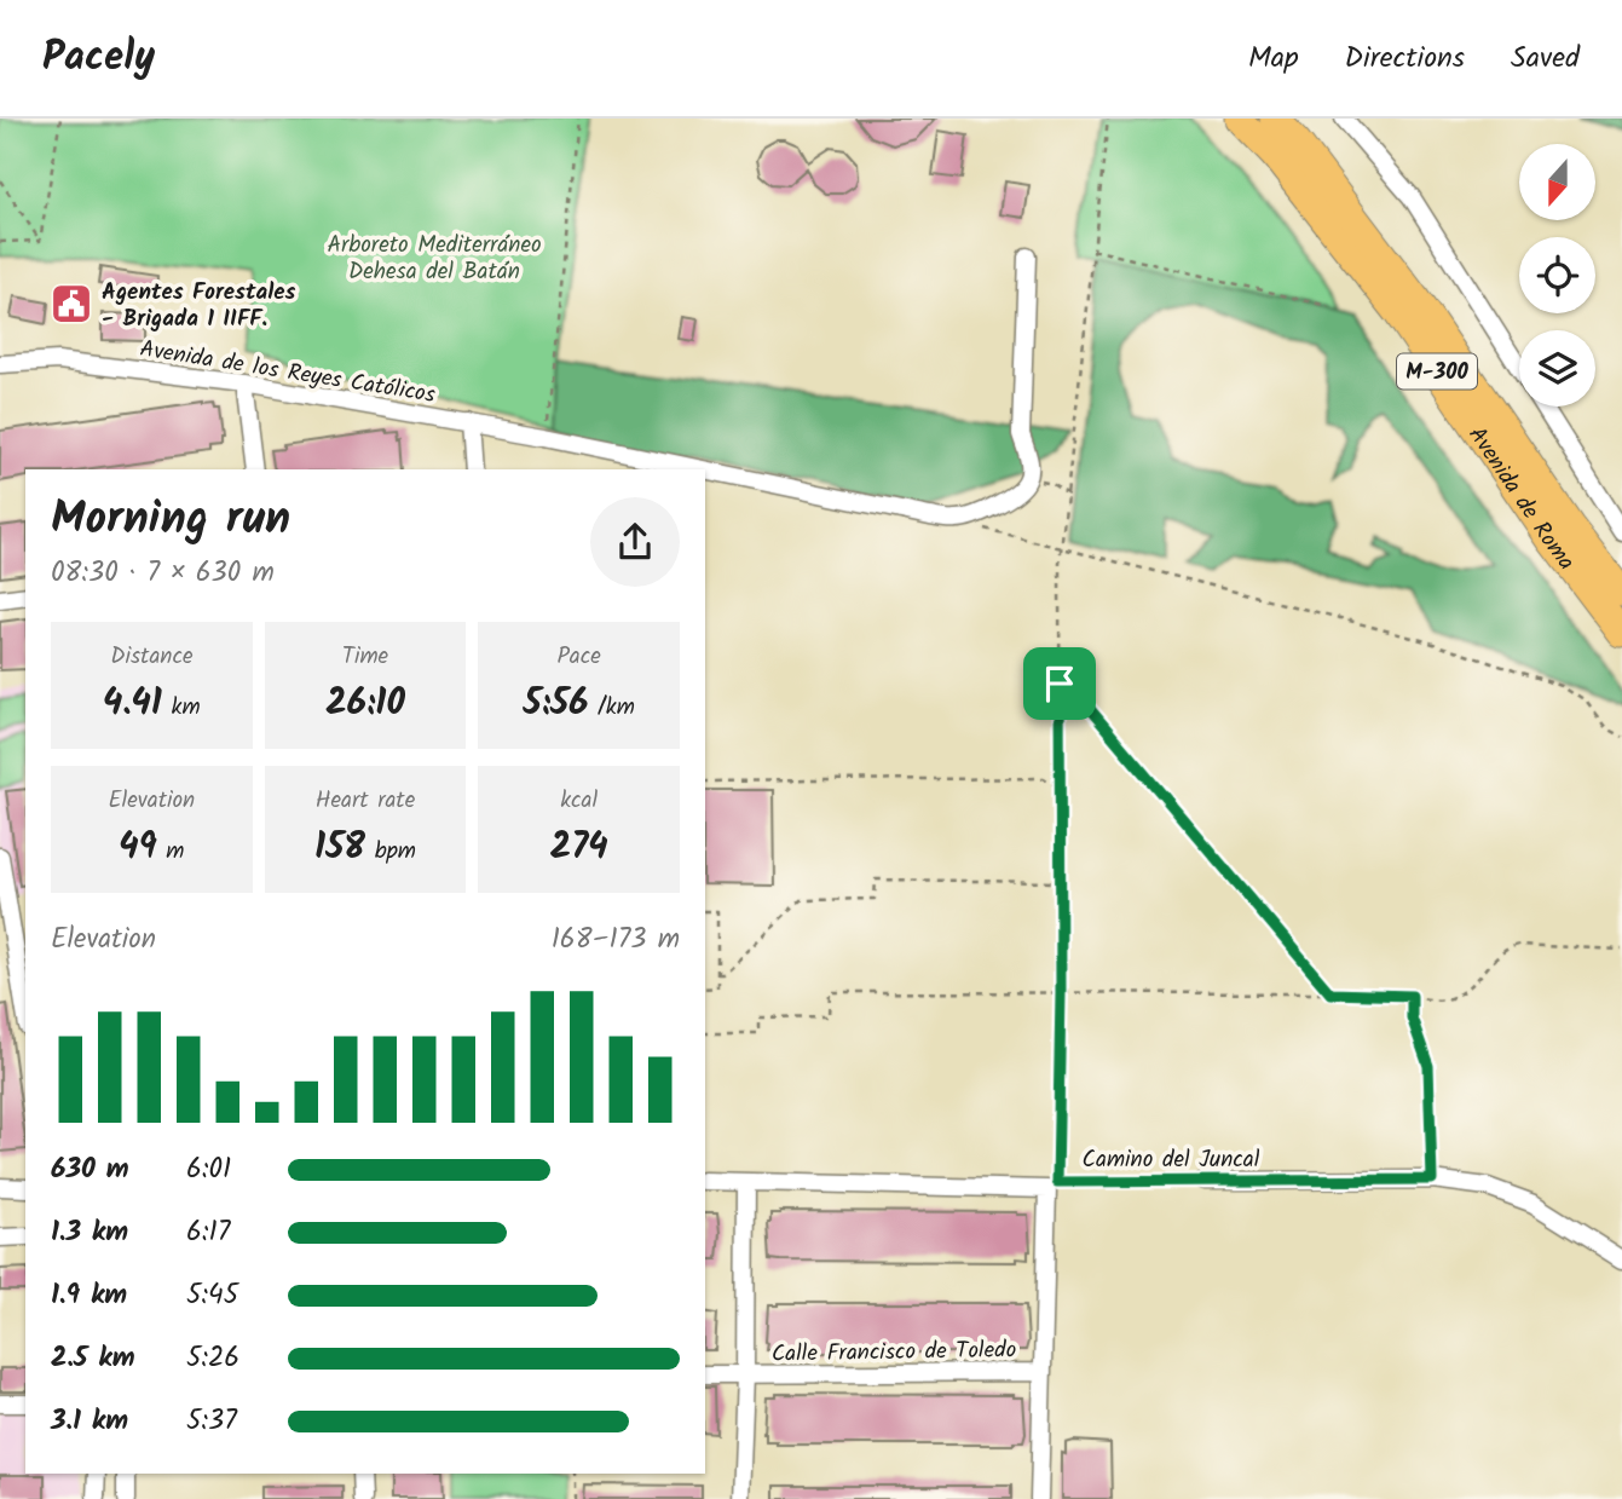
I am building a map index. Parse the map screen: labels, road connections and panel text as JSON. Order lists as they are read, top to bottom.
{
  "streets": {
    "main road": ["M-300", "Avenida de Roma"],
    "street": ["Avenida de los Reyes Católicos", "Camino del Juncal", "Calle Francisco de Toledo"]
  },
  "parks": ["Arboreto Mediterráneo Dehesa del Batán"],
  "places": {
    "public building": ["Agentes Forestales - Brigada 1 IIFF."]
  },
  "north": "bottom",
  "page": {
    "header": "Pacely",
    "nav": ["Map", "Directions", "Saved"],
    "heading": ["Morning run", "08:30 · 7 × 630 m"],
    "stats": [
      ["Distance", "4.41 km"],
      ["Time", "26:10"],
      ["Pace", "5:56 /km"],
      ["Elevation", "49 m"],
      ["Heart rate", "158 bpm"],
      ["kcal", "274"]
    ],
    "chart": ["Elevation", "168–173 m"],
    "list": [
      {
        "name": "630 m",
        "note": "6:01"
      },
      {
        "name": "1.3 km",
        "note": "6:17"
      },
      {
        "name": "1.9 km",
        "note": "5:45"
      },
      {
        "name": "2.5 km",
        "note": "5:26"
      },
      {
        "name": "3.1 km",
        "note": "5:37"
      }
    ]
  }
}
